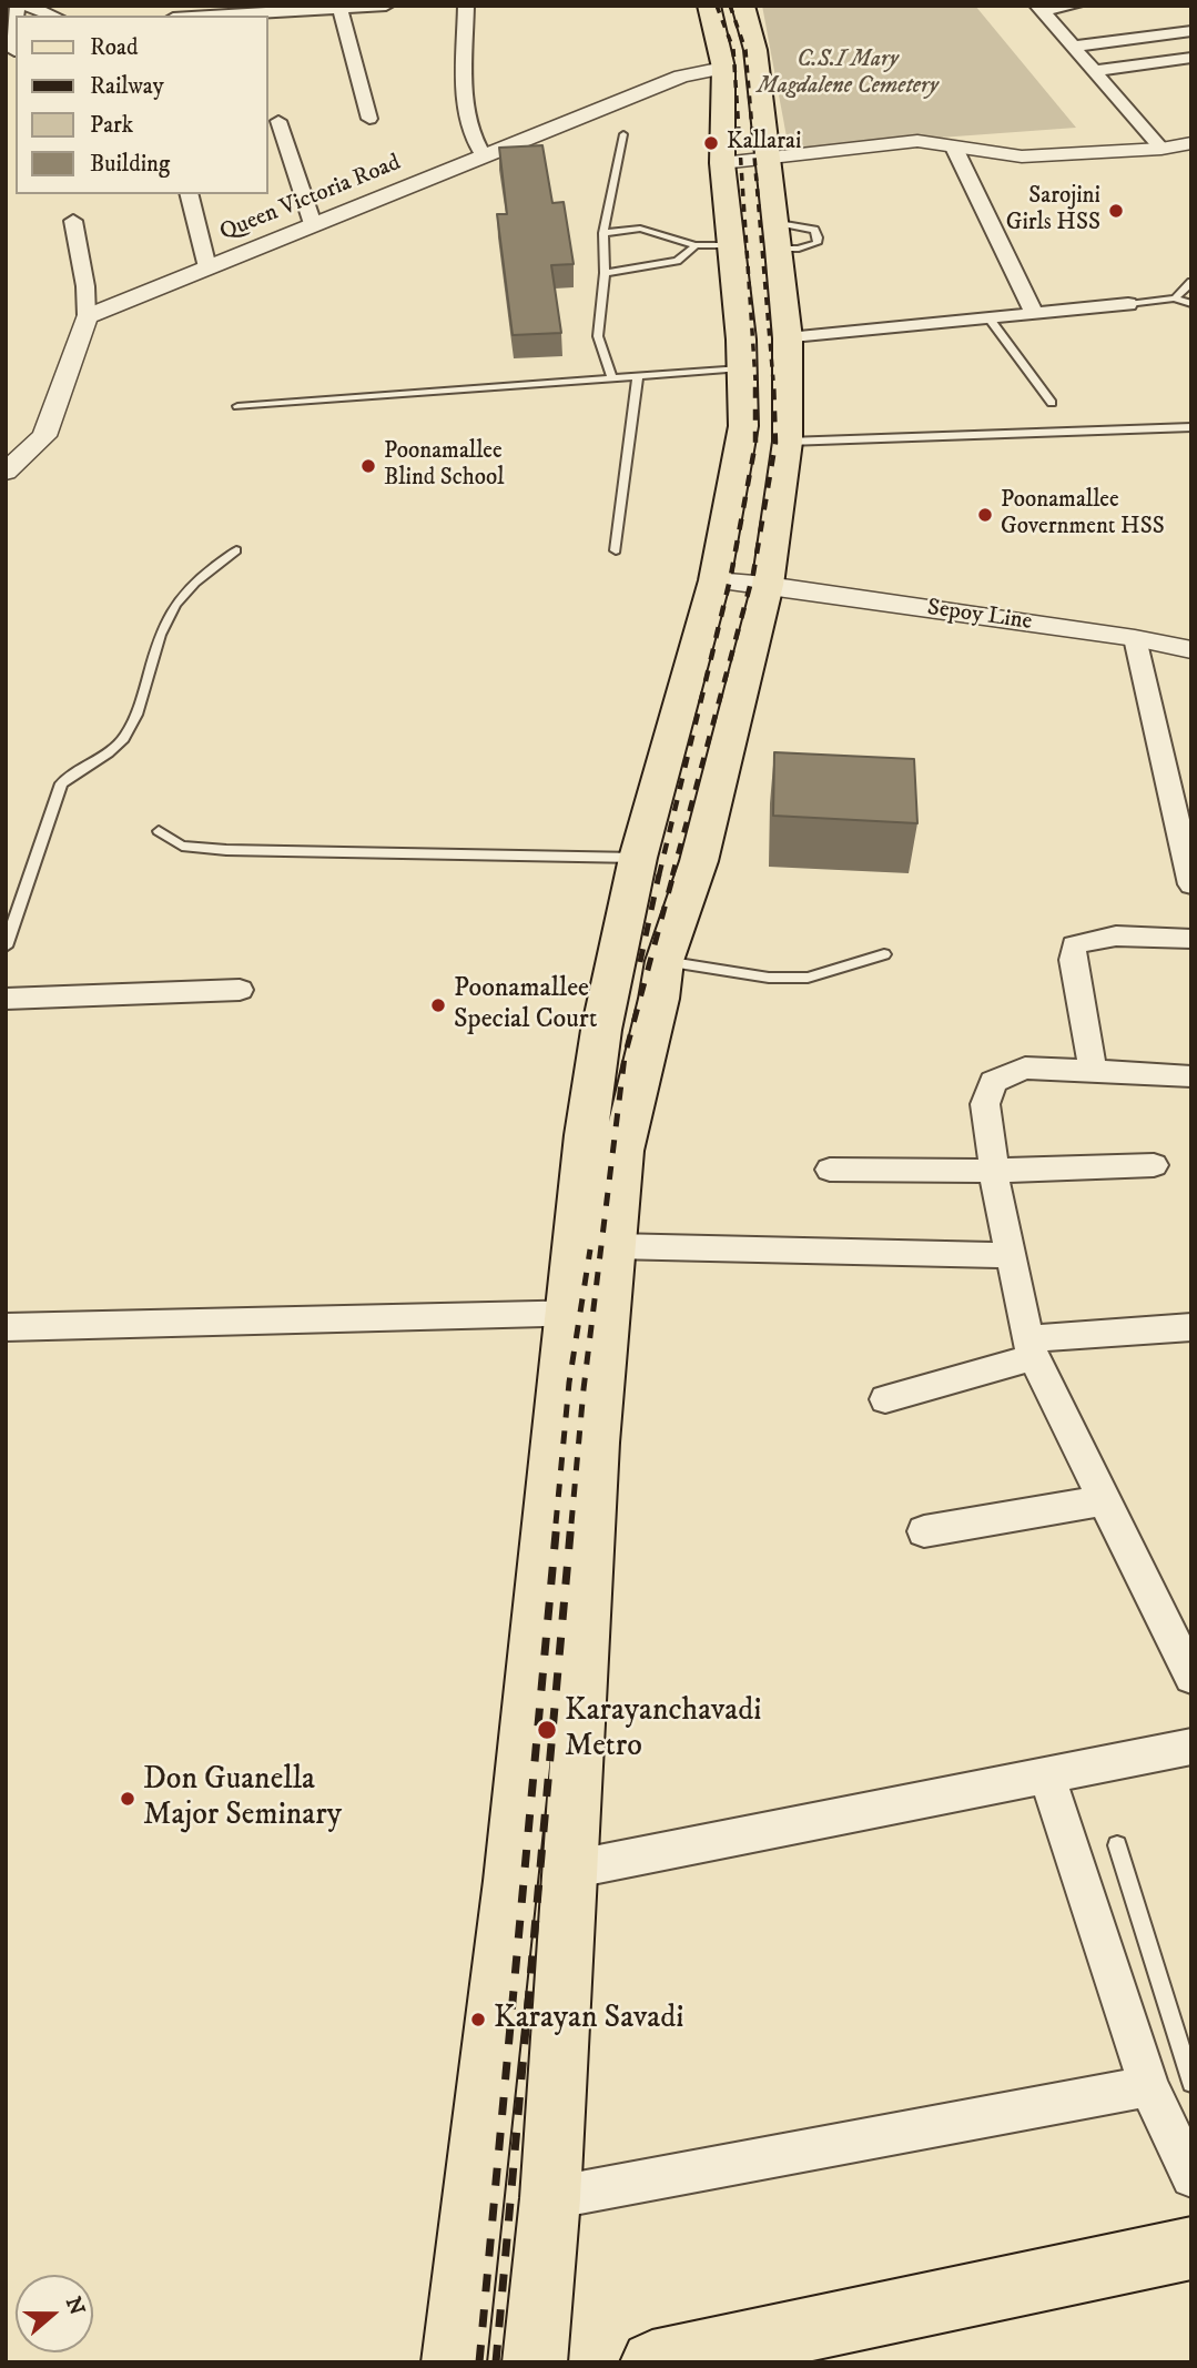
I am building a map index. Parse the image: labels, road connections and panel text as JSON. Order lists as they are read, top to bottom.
{
  "streets": {
    "street": ["Queen Victoria Road", "Sepoy Line"]
  },
  "parks": ["C.S.I Mary Magdalene Cemetery"],
  "places": [
    "Kallarai",
    "Sarojini Girls HSS",
    "Poonamallee Blind School",
    "Poonamallee Government HSS",
    "Poonamallee Special Court",
    "Karayanchavadi Metro",
    "Don Guanella Major Seminary",
    "Karayan Savadi"
  ],
  "legend": [
    "Road",
    "Railway",
    "Park",
    "Building"
  ],
  "north": "right"
}
